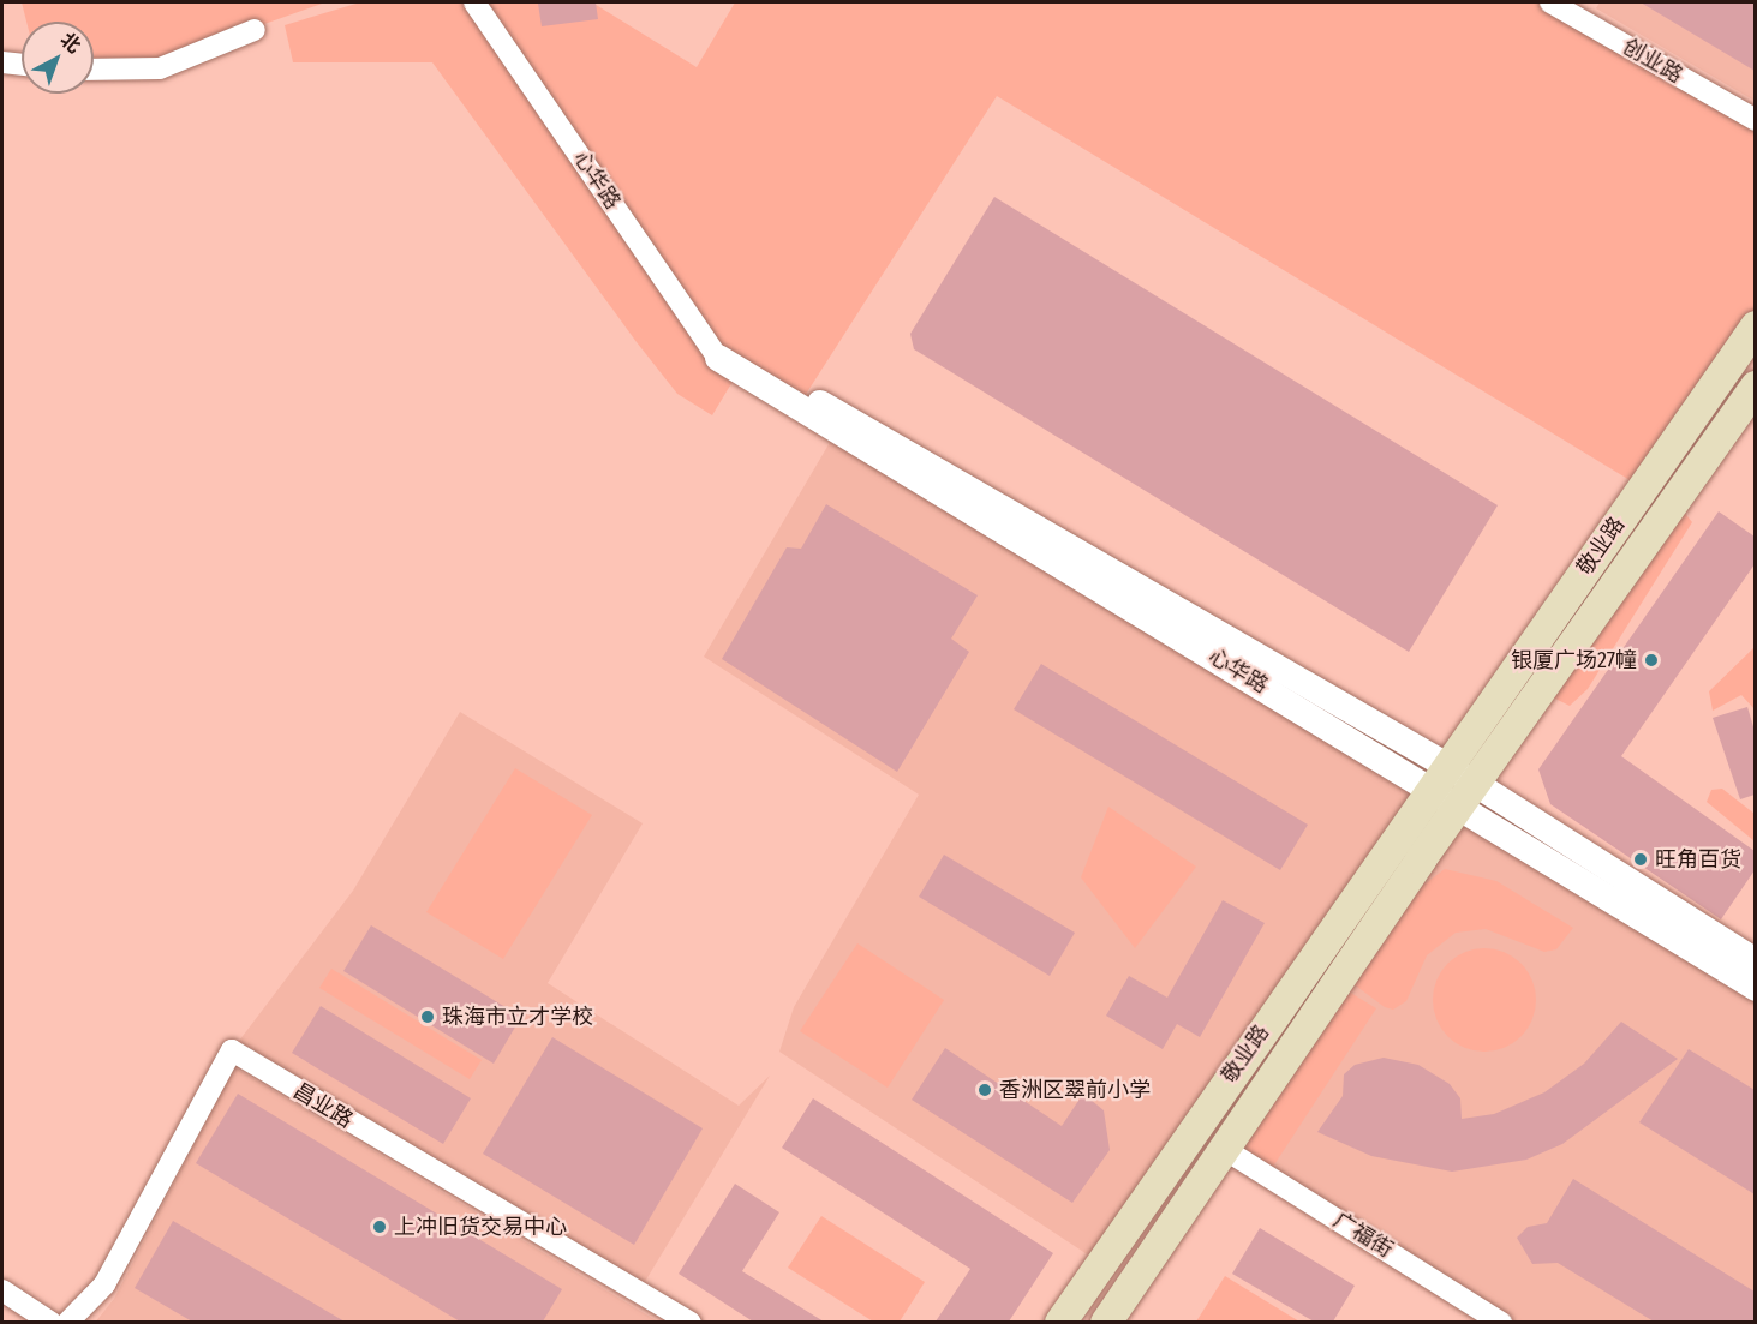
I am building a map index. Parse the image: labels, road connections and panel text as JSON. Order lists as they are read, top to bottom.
{
  "streets": {
    "main road": ["敬业路"],
    "street": [
      "创业路",
      "心华路",
      "昌业路",
      "广福街"
    ]
  },
  "crossings": [
    ["心华路", "敬业路"],
    ["敬业路", "广福街"]
  ],
  "places": [
    "银厦广场27幢",
    "旺角百货",
    "珠海市立才学校",
    "香洲区翠前小学",
    "上冲旧货交易中心"
  ],
  "north": "top right"
}
